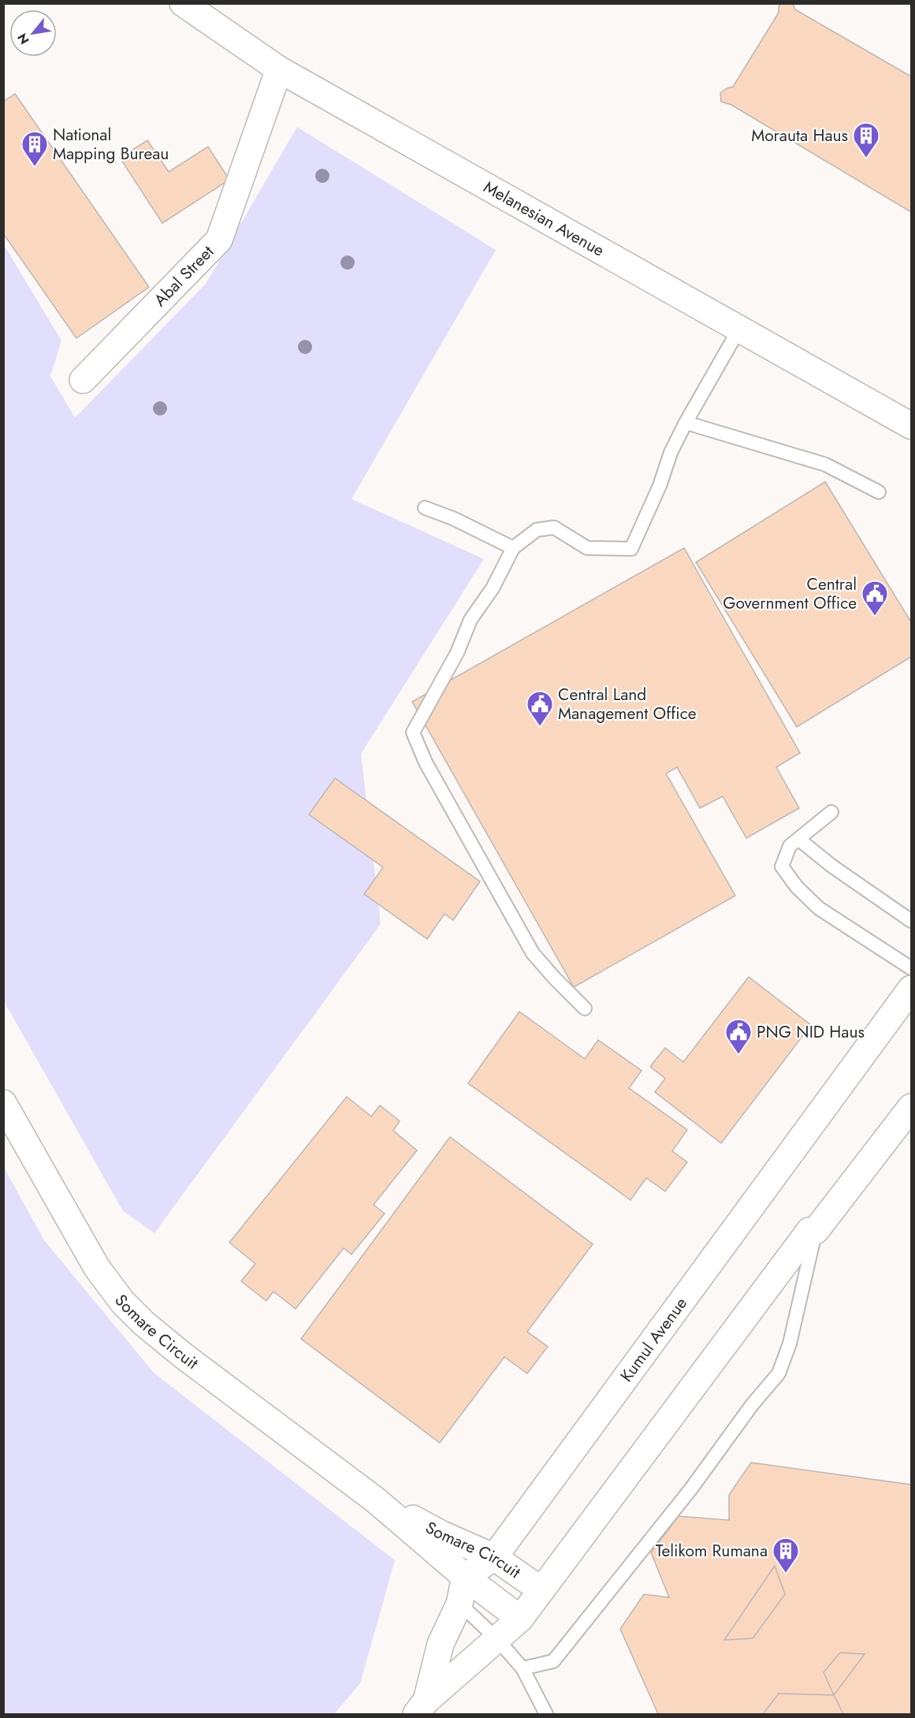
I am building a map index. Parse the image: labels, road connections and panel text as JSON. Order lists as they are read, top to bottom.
{
  "streets": {
    "street": [
      "Melanesian Avenue",
      "Abal Street",
      "Somare Circuit",
      "Kumul Avenue"
    ]
  },
  "crossings": [
    ["Melanesian Avenue", "Abal Street"],
    ["Somare Circuit", "Kumul Avenue"]
  ],
  "places": {
    "building": ["Morauta Haus", "National Mapping Bureau", "Telikom Rumana"],
    "public building": ["Central Government Office", "Central Land Management Office", "PNG NID Haus"]
  },
  "north": "bottom left"
}
